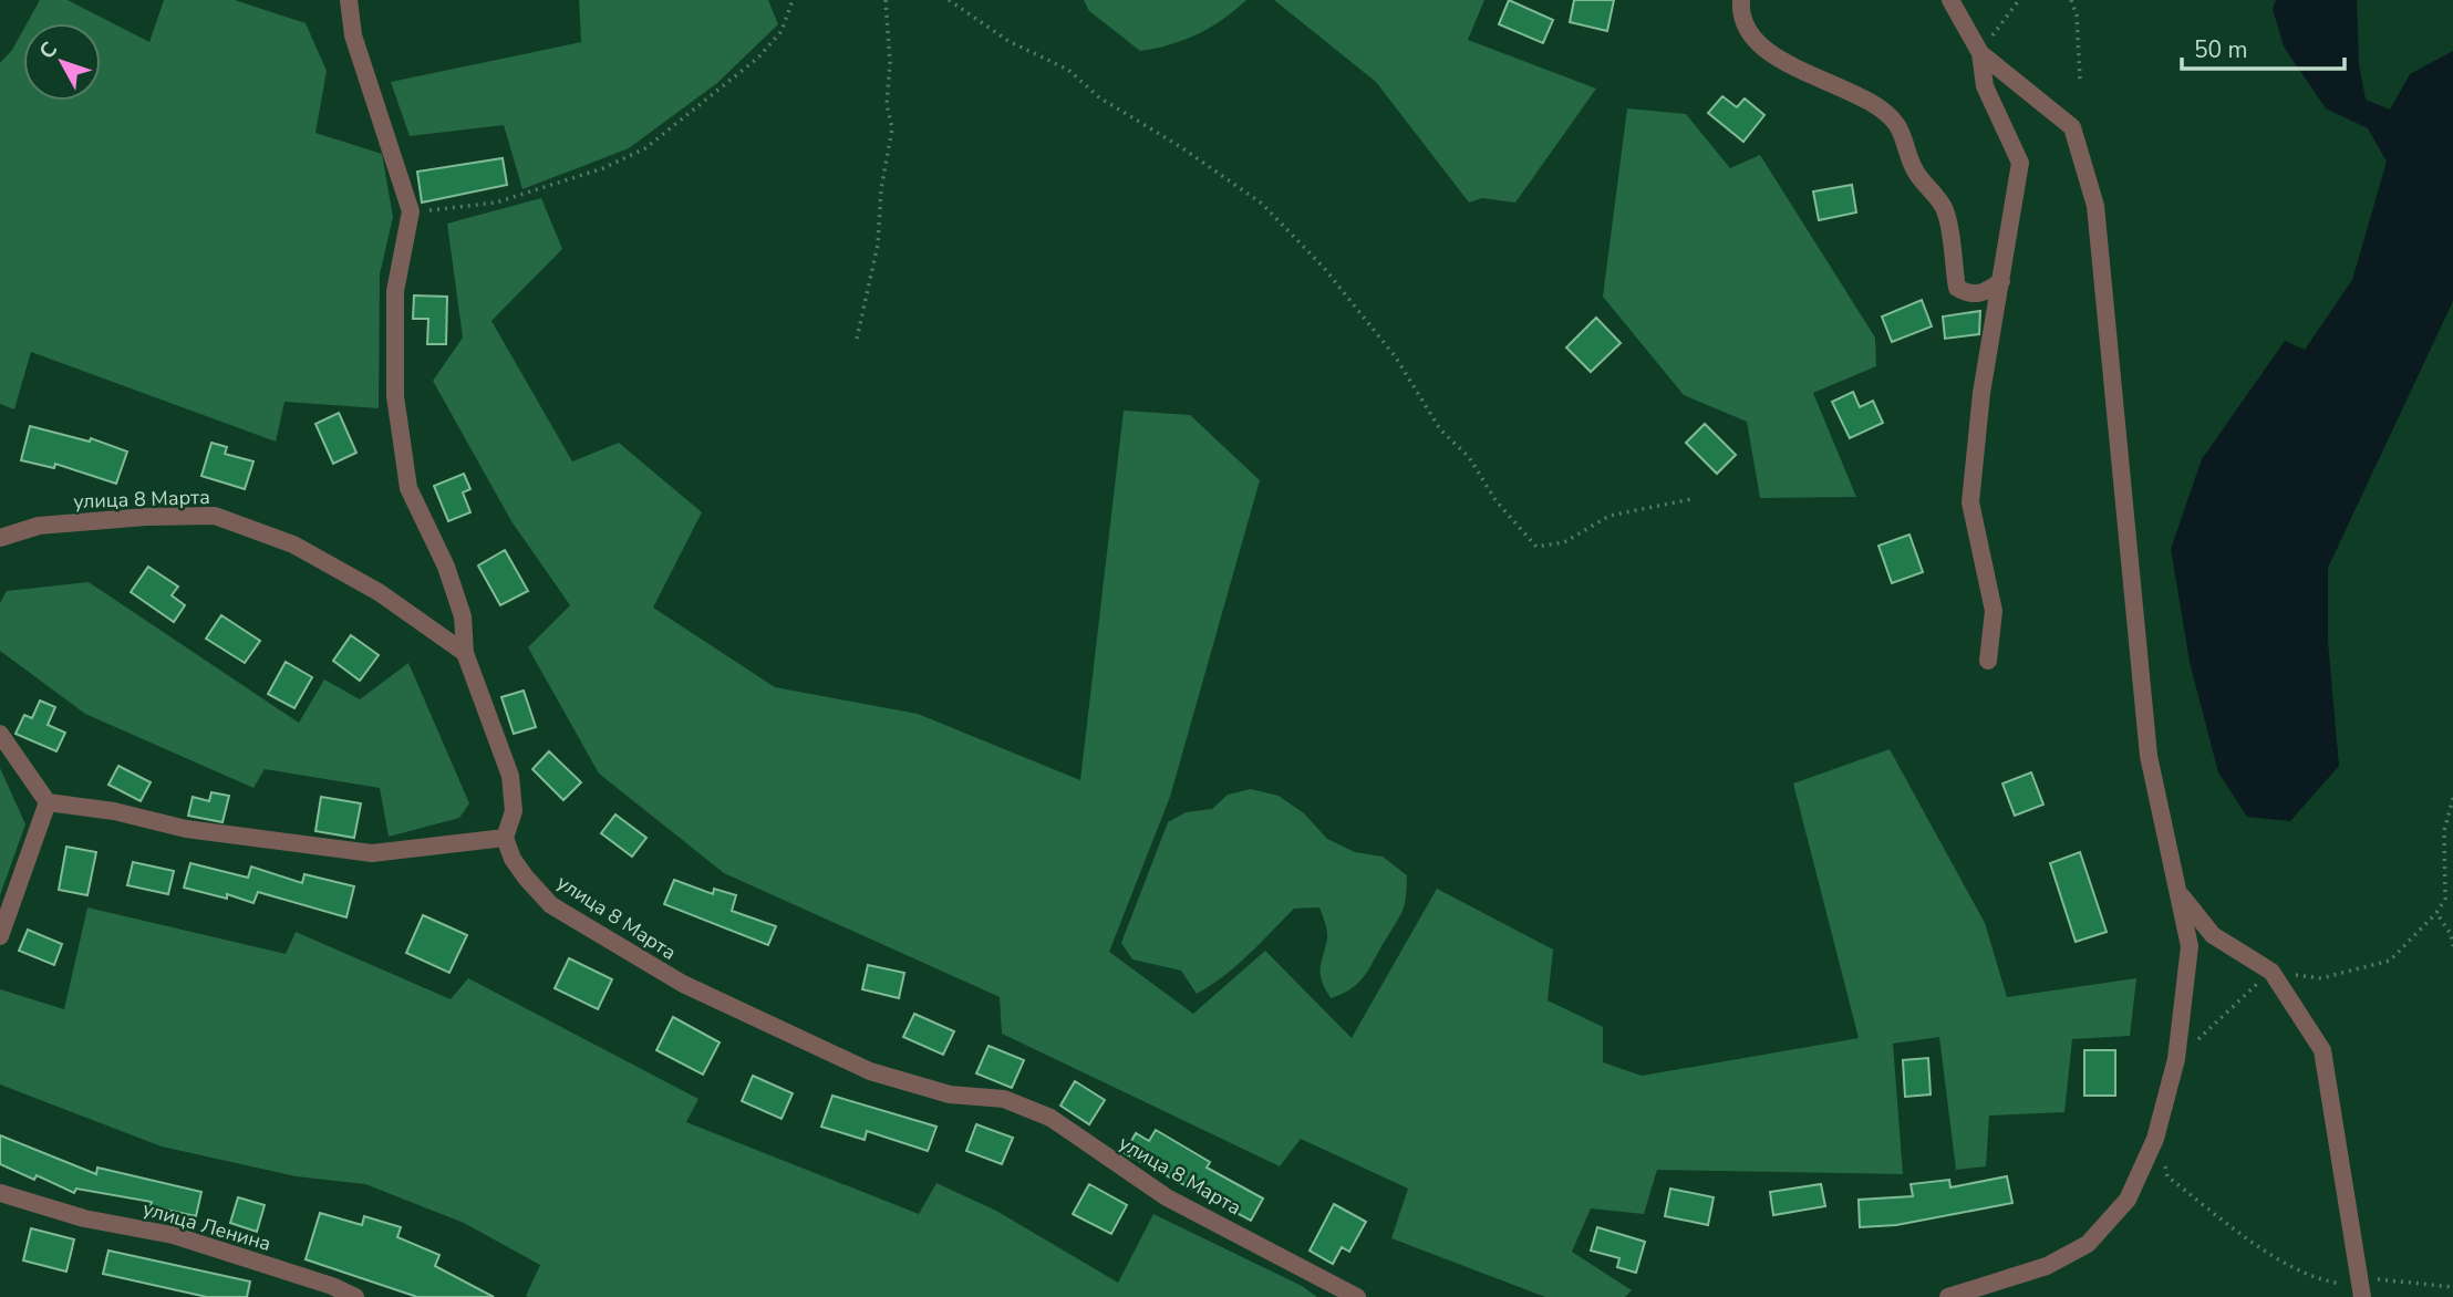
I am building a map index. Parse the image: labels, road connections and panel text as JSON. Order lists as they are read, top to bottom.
{
  "streets": {
    "street": ["улица 8 Марта", "улица Ленина"]
  },
  "scale_bar": "50 m",
  "north": "top left"
}
